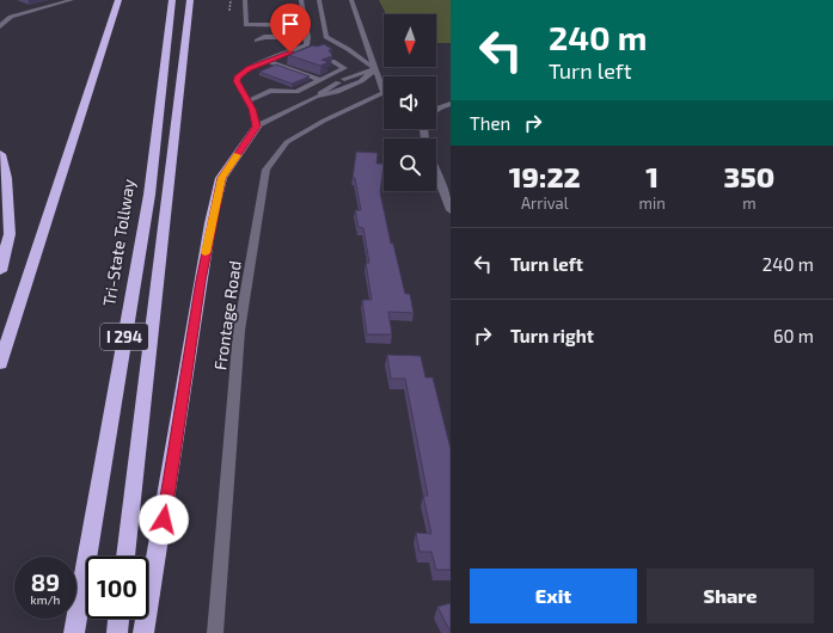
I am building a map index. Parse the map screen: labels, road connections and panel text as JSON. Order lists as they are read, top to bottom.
{
  "streets": {
    "highway": ["Tri-State Tollway", "I 294"],
    "lane": ["Frontage Road"]
  },
  "north": "bottom",
  "page": {
    "turn": ["240 m", "Turn left"],
    "then": "Then",
    "eta": [
      "19:22",
      "Arrival",
      "1",
      "min",
      "350",
      "m"
    ],
    "list": [
      {
        "name": "Turn left",
        "value": "240 m"
      },
      {
        "name": "Turn right",
        "value": "60 m"
      }
    ],
    "speed": "89 km/h",
    "limit": "100",
    "buttons": ["Exit", "Share"]
  }
}
